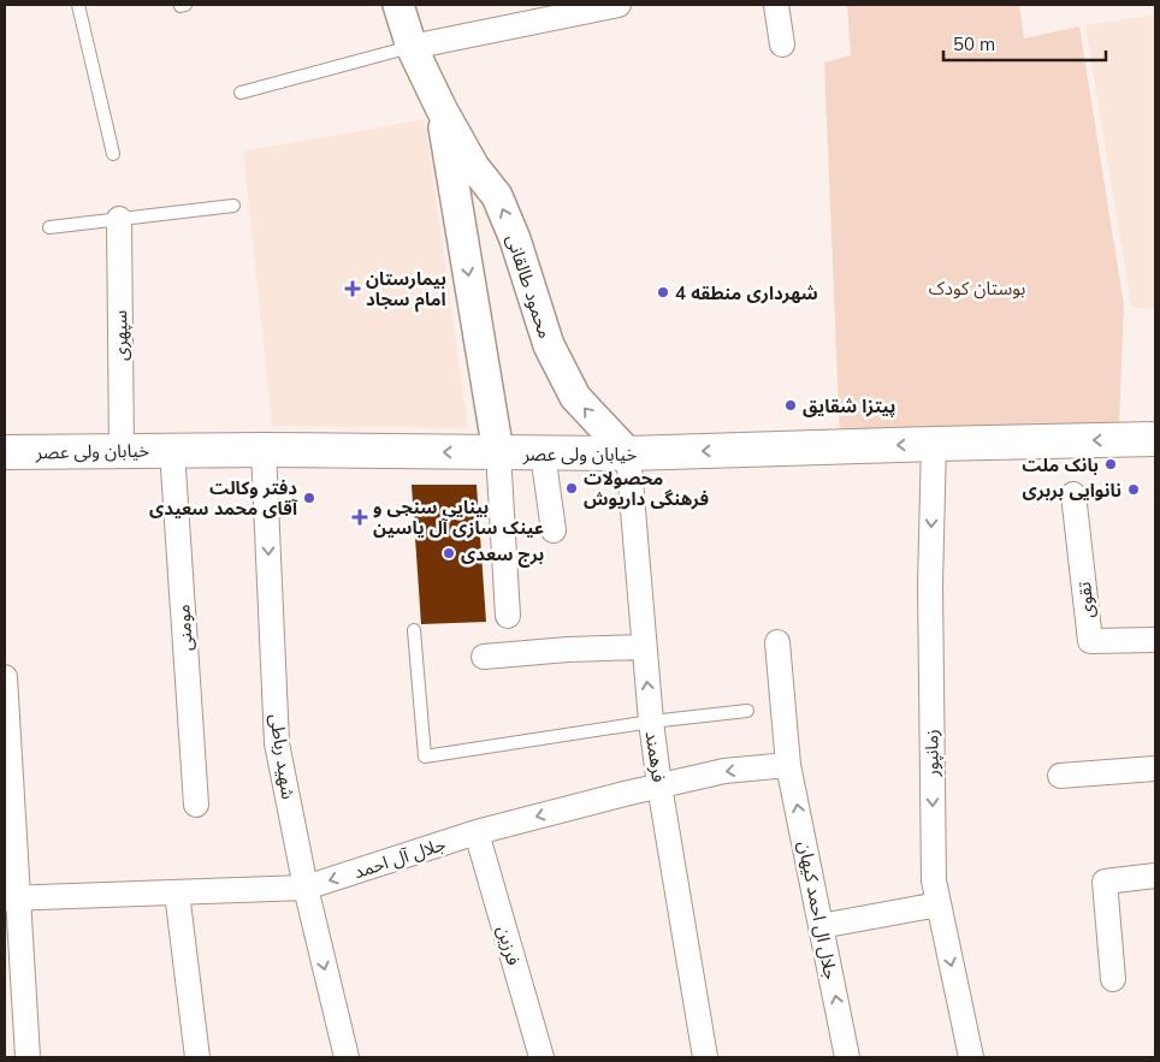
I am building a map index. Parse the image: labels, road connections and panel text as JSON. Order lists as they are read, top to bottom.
{
  "streets": {
    "main road": ["خیابان ولی عصر"],
    "street": [
      "محمود طالقانی",
      "سپهری",
      "تقوی",
      "مومنی",
      "زمانپور",
      "شهید رباطی",
      "فرهمند",
      "جلال آل احمد",
      "جلال ال احمد کیهان",
      "فرزین"
    ]
  },
  "crossings": [
    ["محمود طالقانی", "خیابان ولی عصر"],
    ["محمود طالقانی", "فرهمند"],
    ["سپهری", "خیابان ولی عصر"],
    ["خیابان ولی عصر", "مومنی"],
    ["خیابان ولی عصر", "زمانپور"],
    ["خیابان ولی عصر", "شهید رباطی"],
    ["خیابان ولی عصر", "فرهمند"],
    ["شهید رباطی", "جلال آل احمد"],
    ["فرهمند", "جلال آل احمد"],
    ["جلال آل احمد", "جلال ال احمد کیهان"],
    ["جلال آل احمد", "فرزین"]
  ],
  "one_way": [
    "خیابان ولی عصر",
    "زمانپور",
    "شهید رباطی",
    "جلال ال احمد کیهان"
  ],
  "parks": ["بوستان کودک"],
  "places": {
    "health": ["بیمارستان امام سجاد", "بینایی سنجی و عینک سازی آل یاسین"],
    "other": [
      "شهرداری منطقه 4",
      "پیتزا شقایق",
      "بانک ملت",
      "محصولات فرهنگی داریوش",
      "نانوایی بربری",
      "دفتر وکالت آقای محمد سعیدی",
      "برج سعدی"
    ]
  },
  "scale_bar": "50 m"
}
